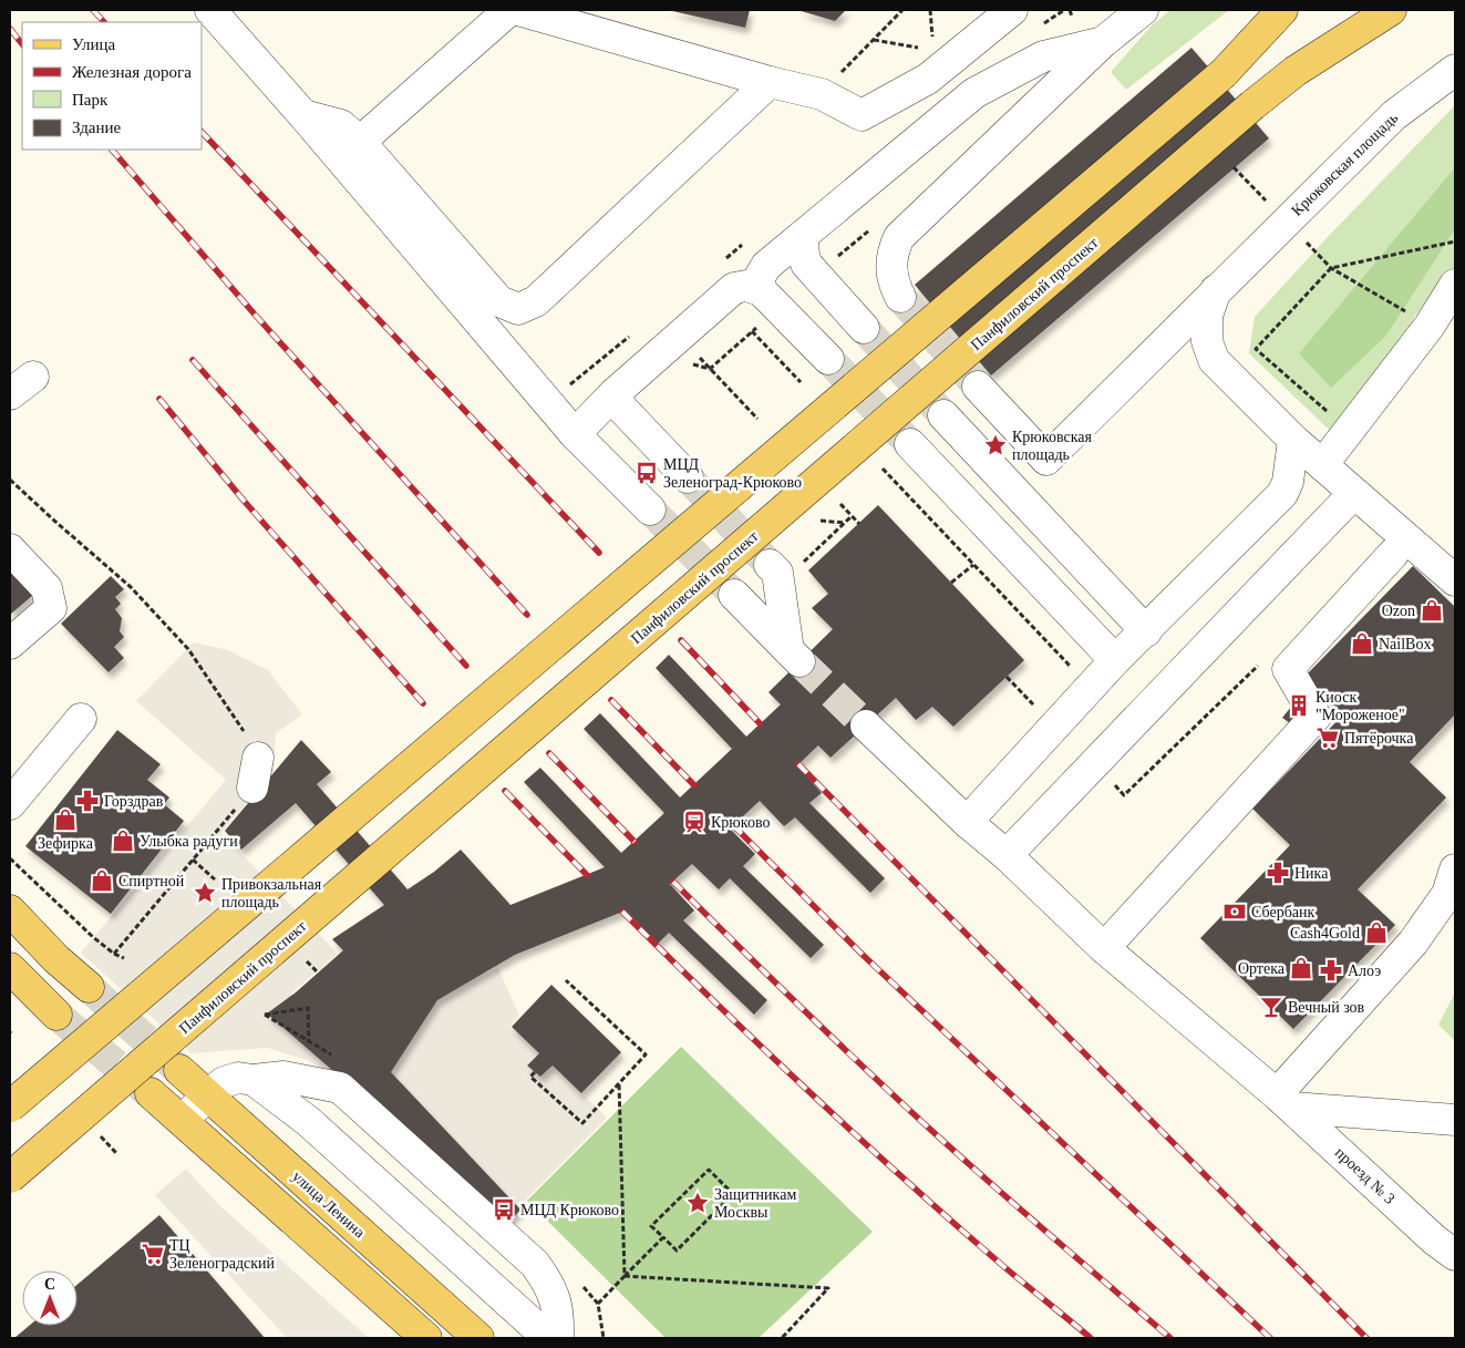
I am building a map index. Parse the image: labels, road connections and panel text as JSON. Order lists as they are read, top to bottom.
{
  "streets": {
    "main road": ["Панфиловский проспект", "улица Ленина"],
    "street": ["Крюковская площадь", "проезд № 3"]
  },
  "places": {
    "place": ["Крюковская площадь", "Привокзальная площадь", "Защитникам Москвы"],
    "bus stop": ["МЦД Зеленоград-Крюково", "МЦД Крюково"],
    "shop": [
      "Ozon",
      "NailBox",
      "Зефирка",
      "Улыбка радуги",
      "Спиртной",
      "Cash4Gold",
      "Ортека"
    ],
    "building": ["Киоск \"Мороженое\""],
    "supermarket": ["Пятёрочка", "ТЦ Зеленоградский"],
    "pharmacy": ["Горздрав", "Ника", "Алоэ"],
    "station": ["Крюково"],
    "bank": ["Сбербанк"],
    "bar": ["Вечный зов"]
  },
  "legend": [
    "Улица",
    "Железная дорога",
    "Парк",
    "Здание"
  ],
  "north": "top"
}
